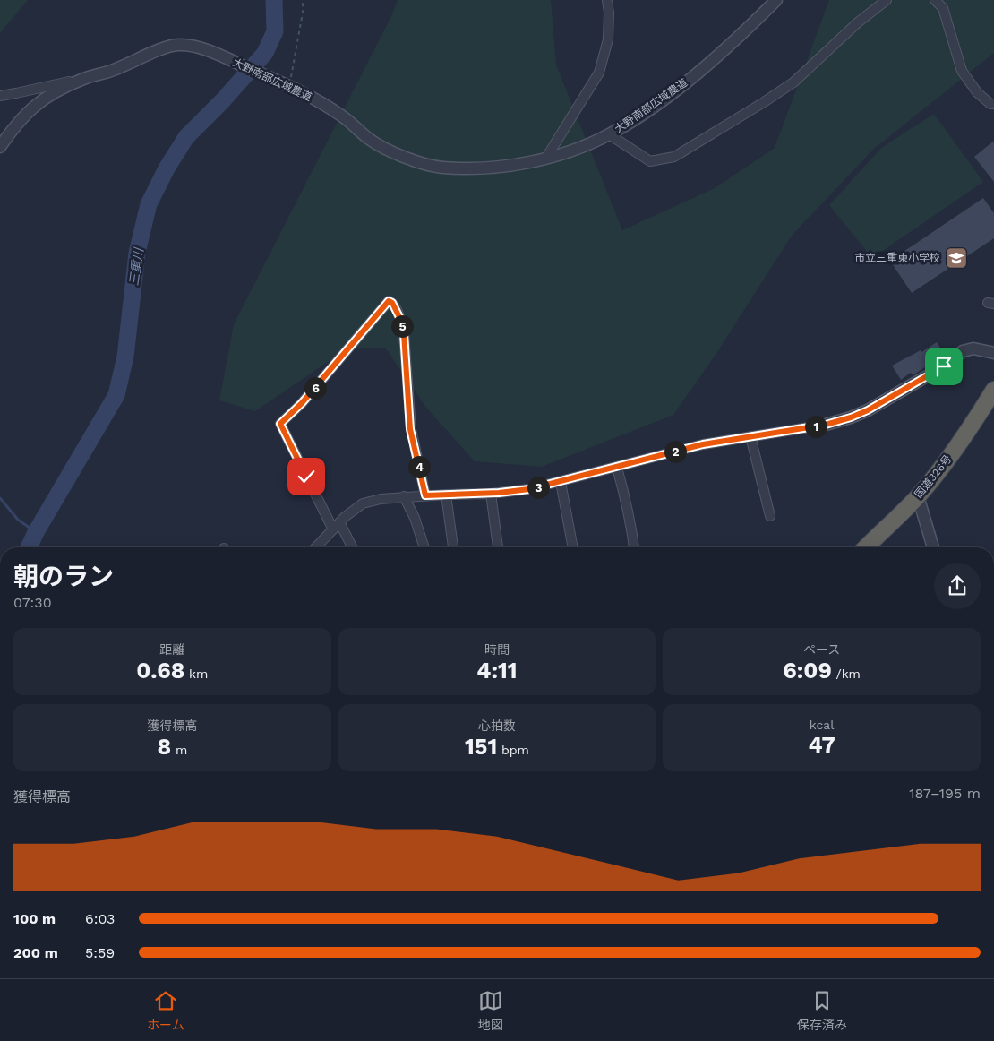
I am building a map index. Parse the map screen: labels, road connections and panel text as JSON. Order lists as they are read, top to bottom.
{
  "streets": {
    "highway": ["国道326号"],
    "street": ["大野南部広域農道"]
  },
  "water": ["三重川"],
  "places": {
    "school or university": ["市立三重東小学校"]
  },
  "page": {
    "pins": [
      "5",
      "6",
      "1",
      "2",
      "4",
      "3"
    ],
    "heading": ["朝のラン", "07:30"],
    "stats": [
      ["距離", "0.68 km"],
      ["時間", "4:11"],
      ["ペース", "6:09 /km"],
      ["獲得標高", "8 m"],
      ["心拍数", "151 bpm"],
      ["kcal", "47"]
    ],
    "chart": ["獲得標高", "187–195 m"],
    "list": [
      {
        "name": "100 m",
        "note": "6:03"
      },
      {
        "name": "200 m",
        "note": "5:59"
      }
    ],
    "tabs": ["ホーム", "地図", "保存済み"]
  }
}
